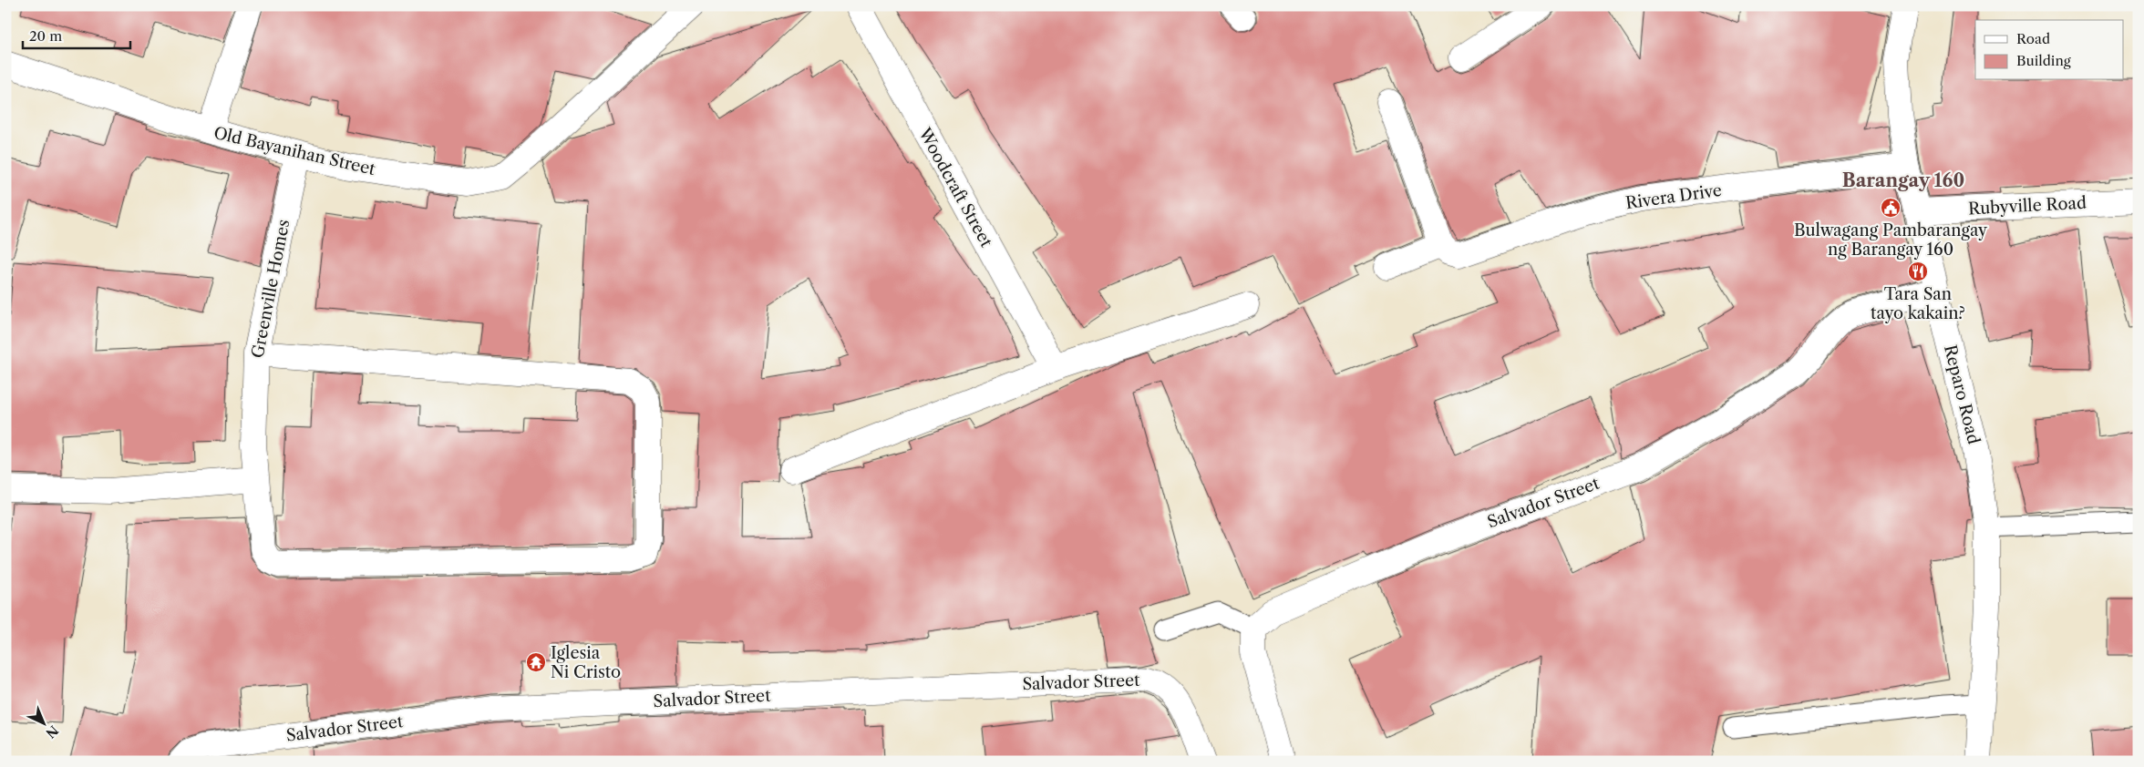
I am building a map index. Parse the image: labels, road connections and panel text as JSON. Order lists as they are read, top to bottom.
{
  "streets": {
    "street": [
      "Old Bayanihan Street",
      "Woodcraft Street",
      "Rivera Drive",
      "Rubyville Road",
      "Greenville Homes",
      "Reparo Road",
      "Salvador Street"
    ]
  },
  "crossings": [
    ["Old Bayanihan Street", "Greenville Homes"],
    ["Rivera Drive", "Reparo Road"],
    ["Rubyville Road", "Reparo Road"],
    ["Reparo Road", "Salvador Street"]
  ],
  "districts": ["Barangay 160"],
  "places": {
    "public building": ["Bulwagang Pambarangay ng Barangay 160"],
    "restaurant": ["Tara San tayo kakain?"],
    "temple": ["Iglesia Ni Cristo"]
  },
  "legend": ["Road", "Building"],
  "scale_bar": "20 m",
  "north": "bottom right"
}
